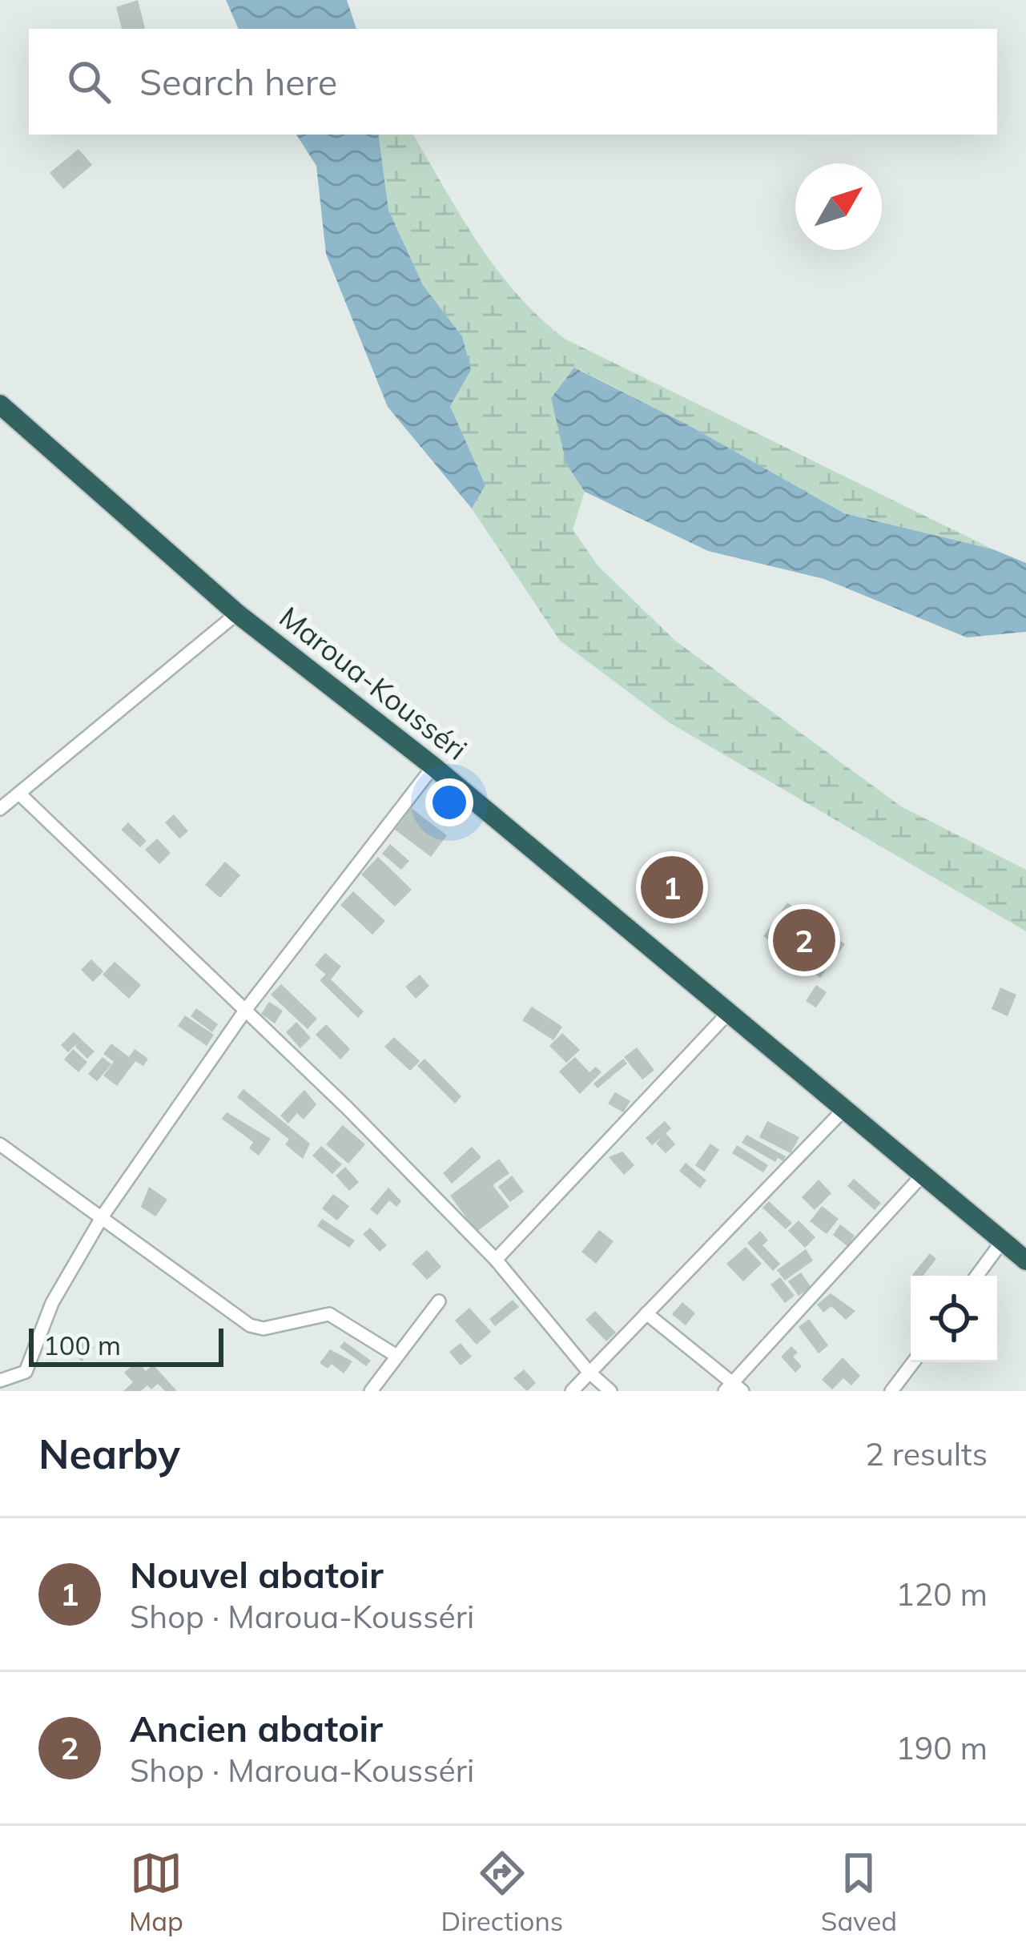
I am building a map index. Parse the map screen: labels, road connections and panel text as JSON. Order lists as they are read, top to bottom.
{
  "streets": {
    "highway": ["Maroua-Kousséri"]
  },
  "scale_bar": "100 m",
  "north": "top right",
  "page": {
    "search": "Search here",
    "pins": ["1", "2"],
    "scale": "100 m",
    "heading": ["Nearby", "2 results"],
    "list": [
      {
        "mark": "1",
        "name": "Nouvel abatoir",
        "note": "Shop · Maroua-Kousséri",
        "value": "120 m"
      },
      {
        "mark": "2",
        "name": "Ancien abatoir",
        "note": "Shop · Maroua-Kousséri",
        "value": "190 m"
      }
    ],
    "nav": ["Map", "Directions", "Saved"]
  }
}
